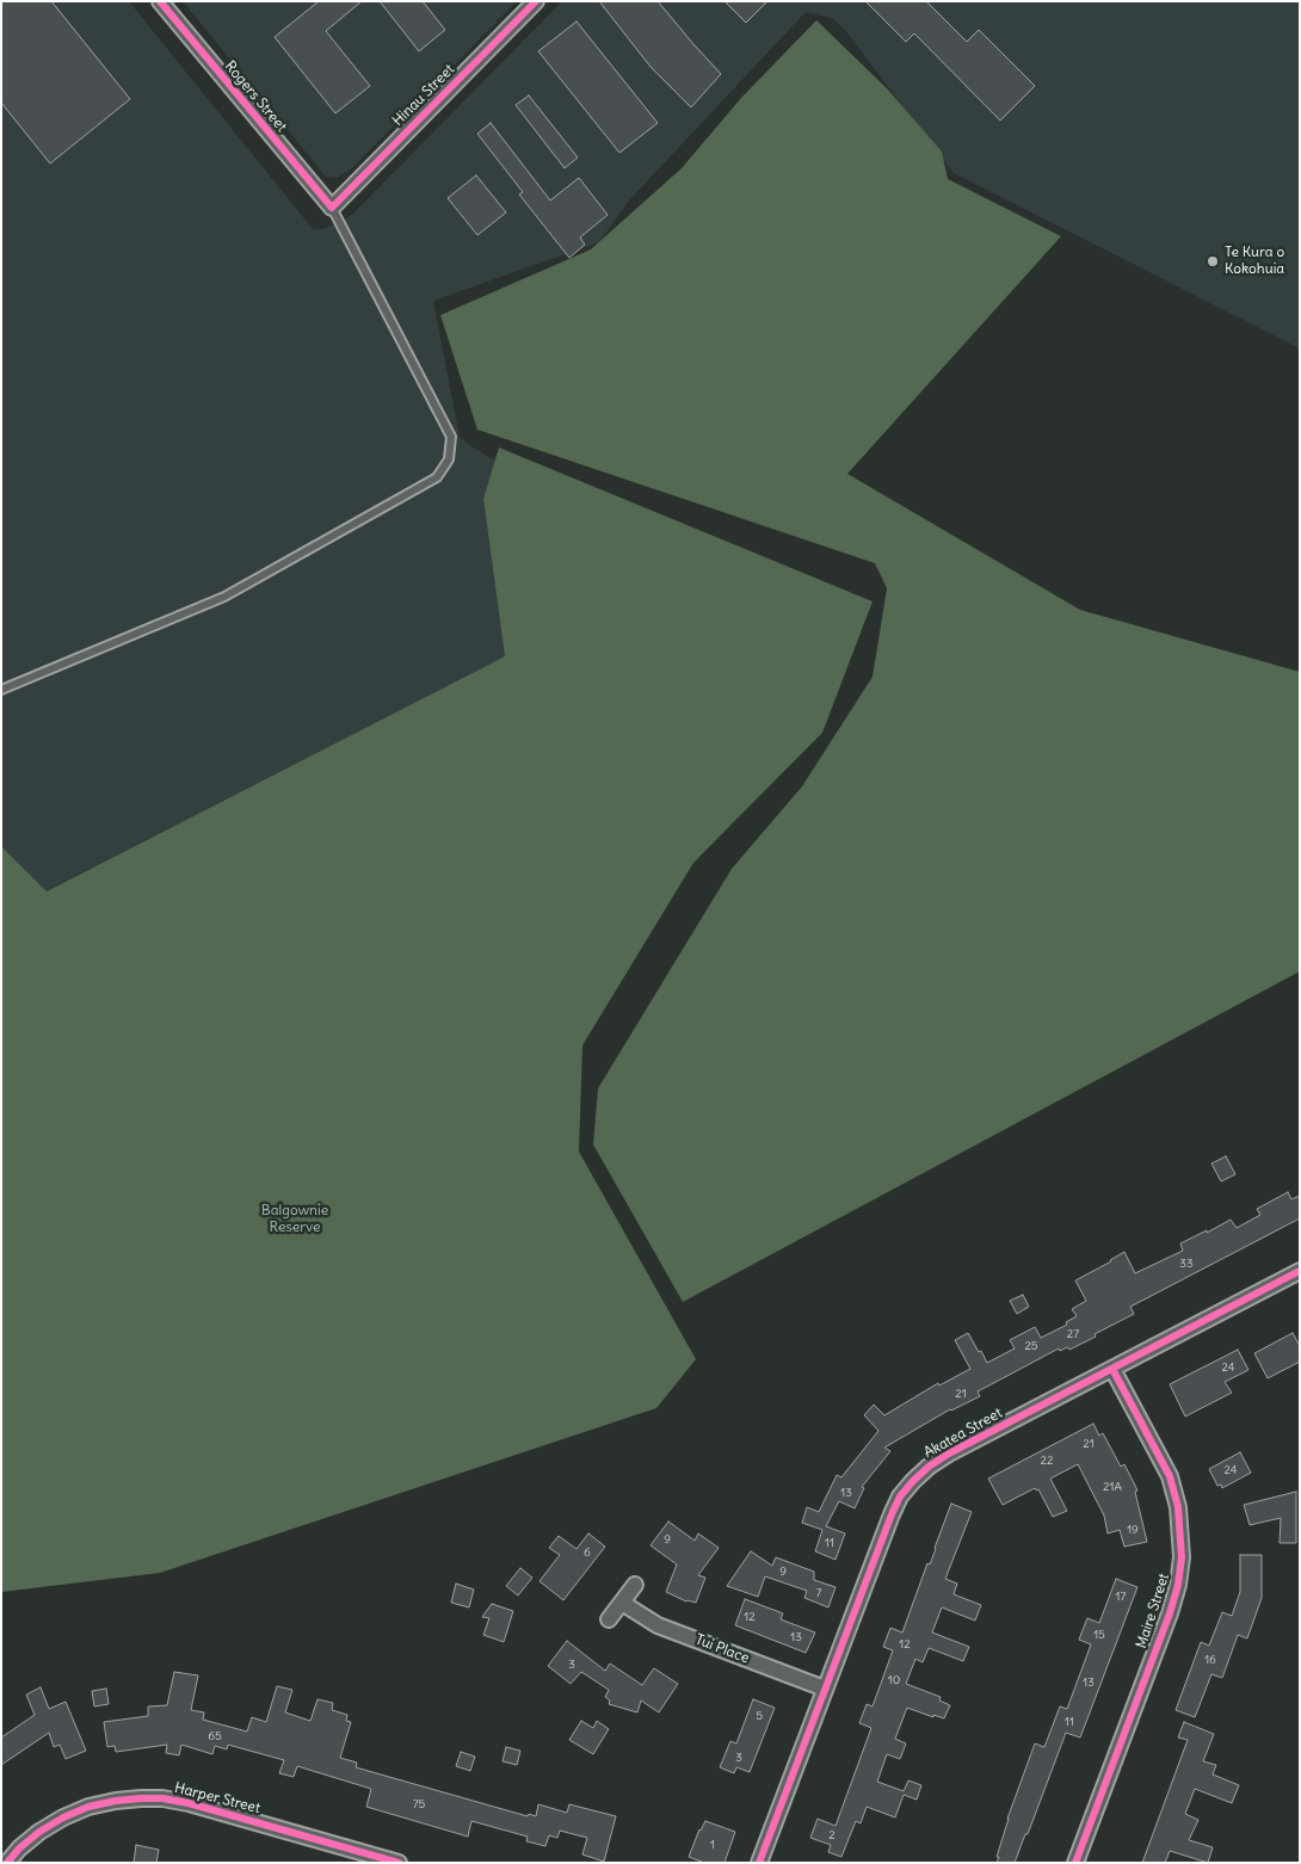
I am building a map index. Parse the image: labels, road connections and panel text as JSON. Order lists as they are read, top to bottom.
{
  "streets": {
    "street": [
      "Hinau Street",
      "Rogers Street",
      "Akatea Street",
      "Maire Street",
      "Tui Place",
      "Harper Street"
    ]
  },
  "crossings": [
    ["Hinau Street", "Rogers Street"],
    ["Akatea Street", "Maire Street"],
    ["Akatea Street", "Tui Place"]
  ],
  "parks": ["Balgownie Reserve"],
  "places": ["Te Kura o Kokohuia"],
  "house_numbers": [
    "33",
    "27",
    "25",
    "24",
    "21",
    "21",
    "22",
    "24",
    "21A",
    "13",
    "19",
    "9",
    "11",
    "6",
    "9",
    "7",
    "17",
    "12",
    "15",
    "13",
    "12",
    "16",
    "3",
    "10",
    "13",
    "5",
    "11",
    "65",
    "3",
    "75",
    "2",
    "1"
  ]
}
